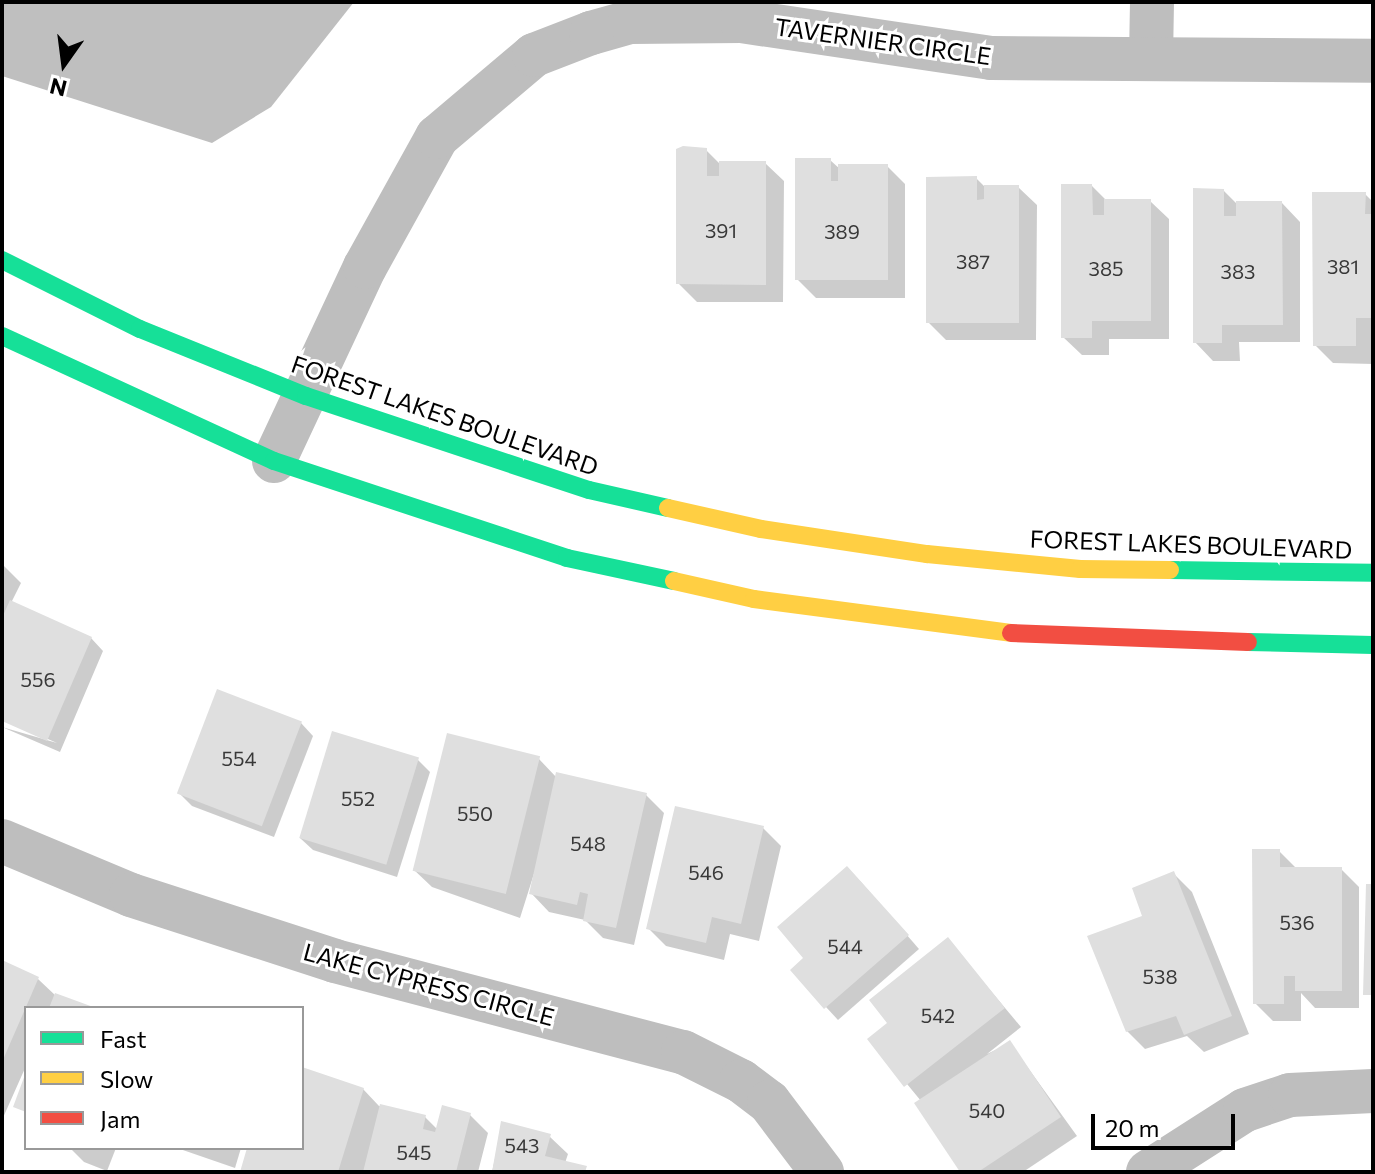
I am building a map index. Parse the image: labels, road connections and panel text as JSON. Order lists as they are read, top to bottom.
{
  "streets": {
    "main road": ["FOREST LAKES BOULEVARD"],
    "street": ["TAVERNIER CIRCLE", "LAKE CYPRESS CIRCLE"]
  },
  "crossings": [
    ["TAVERNIER CIRCLE", "FOREST LAKES BOULEVARD"]
  ],
  "house_numbers": [
    "391",
    "389",
    "387",
    "381",
    "385",
    "383",
    "556",
    "554",
    "552",
    "550",
    "548",
    "546",
    "536",
    "544",
    "538",
    "542",
    "540",
    "543",
    "545"
  ],
  "legend": ["Fast", "Slow", "Jam"],
  "scale_bar": "20 m",
  "north": "bottom"
}
